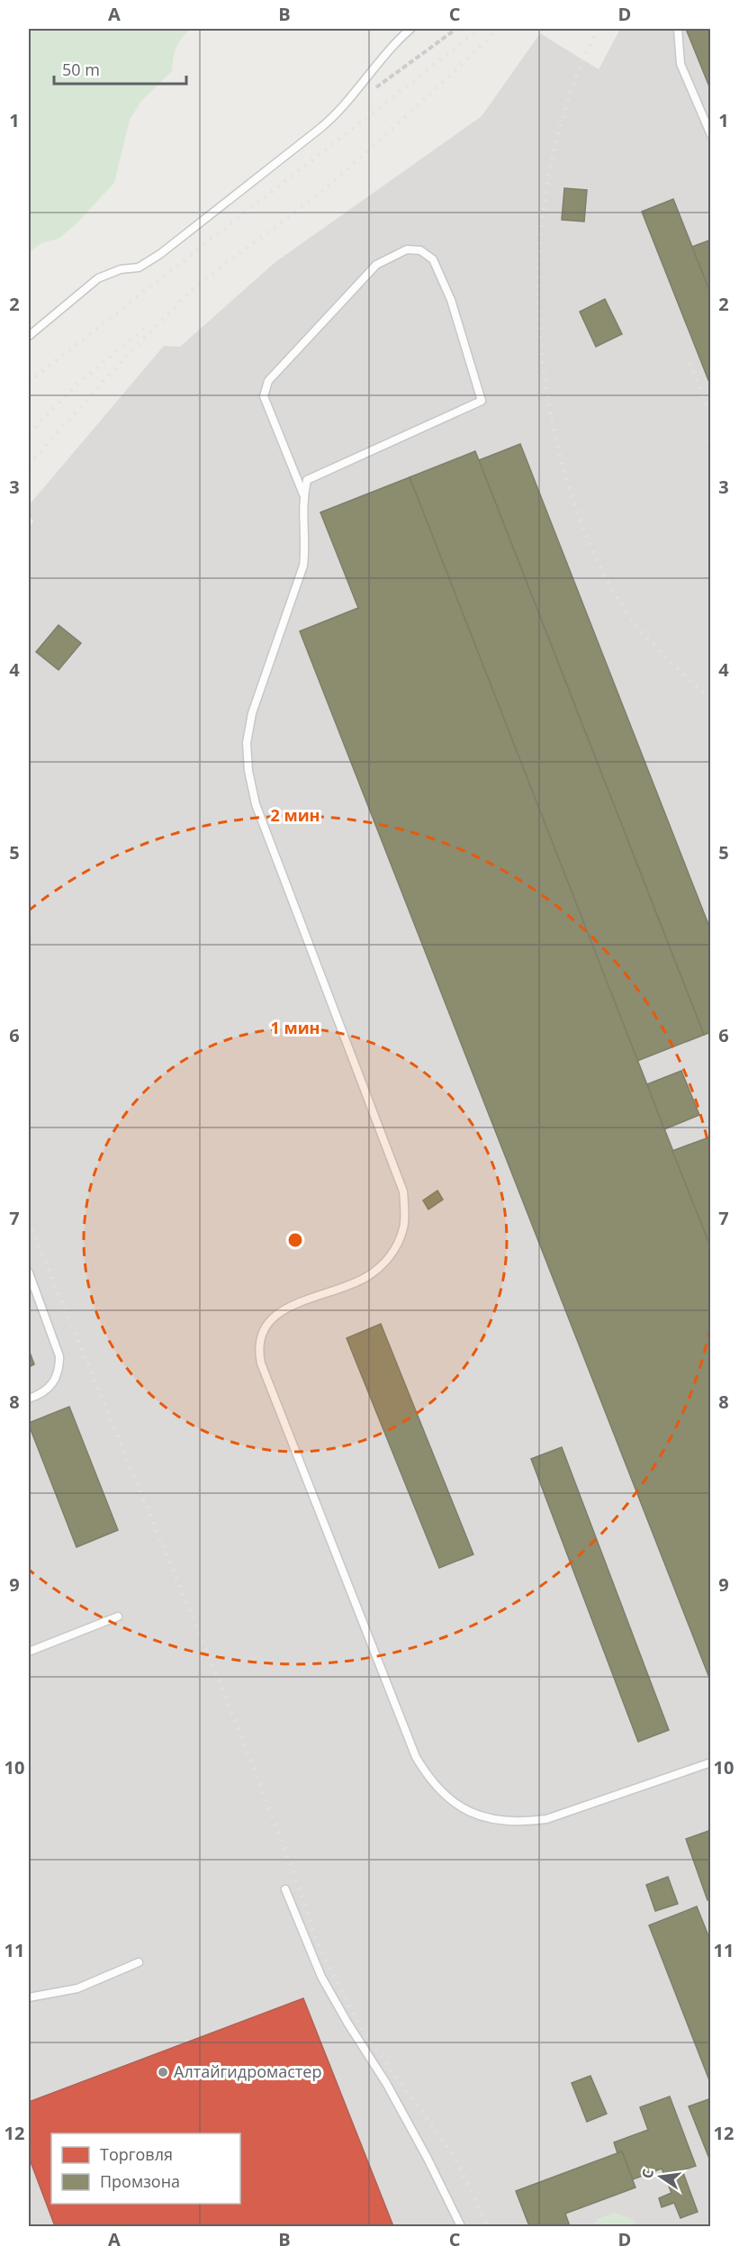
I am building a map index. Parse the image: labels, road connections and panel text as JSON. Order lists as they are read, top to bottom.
{
  "places": ["Алтайгидромастер"],
  "legend": ["Торговля", "Промзона"],
  "scale_bar": "50 m",
  "north": "left",
  "grid": {
    "columns": [
      "A",
      "B",
      "C",
      "D"
    ],
    "rows": [
      "1",
      "2",
      "3",
      "4",
      "5",
      "6",
      "7",
      "8",
      "9",
      "10",
      "11",
      "12"
    ]
  },
  "rings": ["2 мин", "1 мин"]
}
